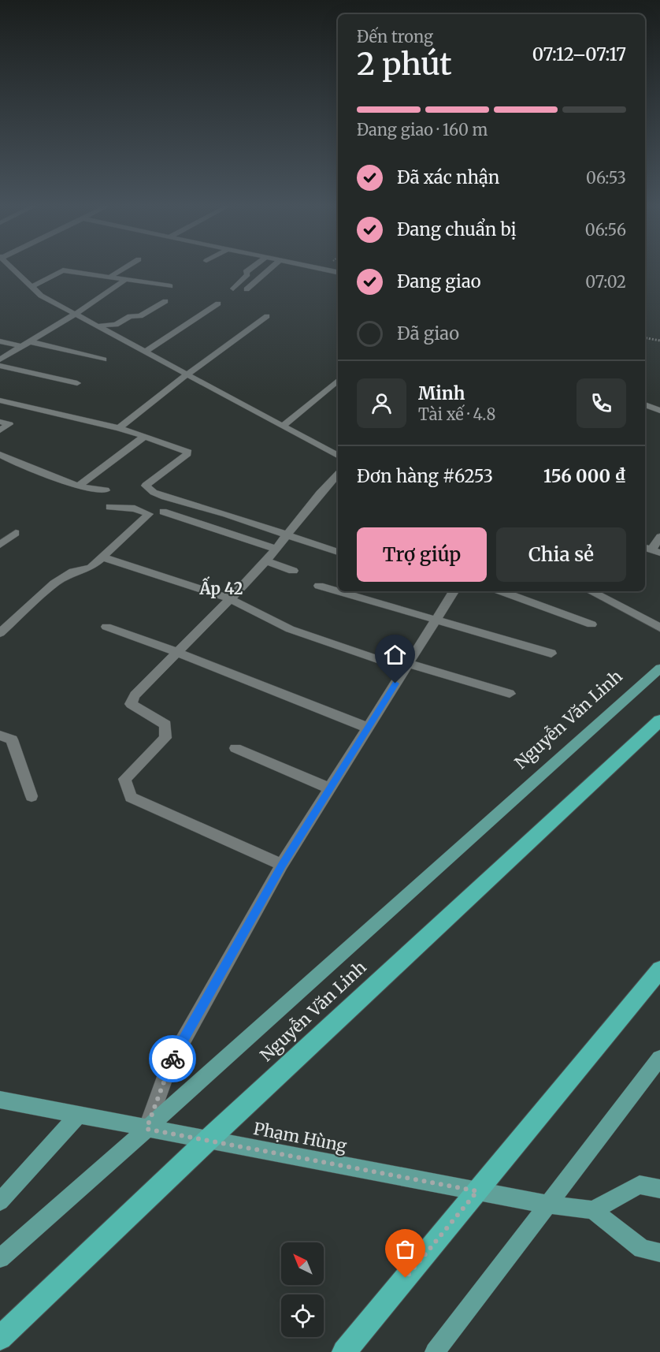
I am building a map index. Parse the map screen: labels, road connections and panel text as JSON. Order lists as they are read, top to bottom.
{
  "streets": {
    "highway": ["Nguyễn Văn Linh"],
    "main road": ["Phạm Hùng"]
  },
  "crossings": [
    ["Nguyễn Văn Linh", "Phạm Hùng"]
  ],
  "districts": ["Ấp 42"],
  "north": "top left",
  "page": {
    "heading": ["2 phút", "Đến trong", "07:12–07:17"],
    "panel": [
      "Minh",
      "Tài xế · 4.8",
      "Đơn hàng #6253",
      "156 000 ₫"
    ],
    "bar": "Đang giao · 160 m",
    "list": [
      ["Đã xác nhận", "06:53"],
      ["Đang chuẩn bị", "06:56"],
      ["Đang giao", "07:02"],
      "Đã giao"
    ],
    "buttons": ["Trợ giúp", "Chia sẻ"]
  }
}
